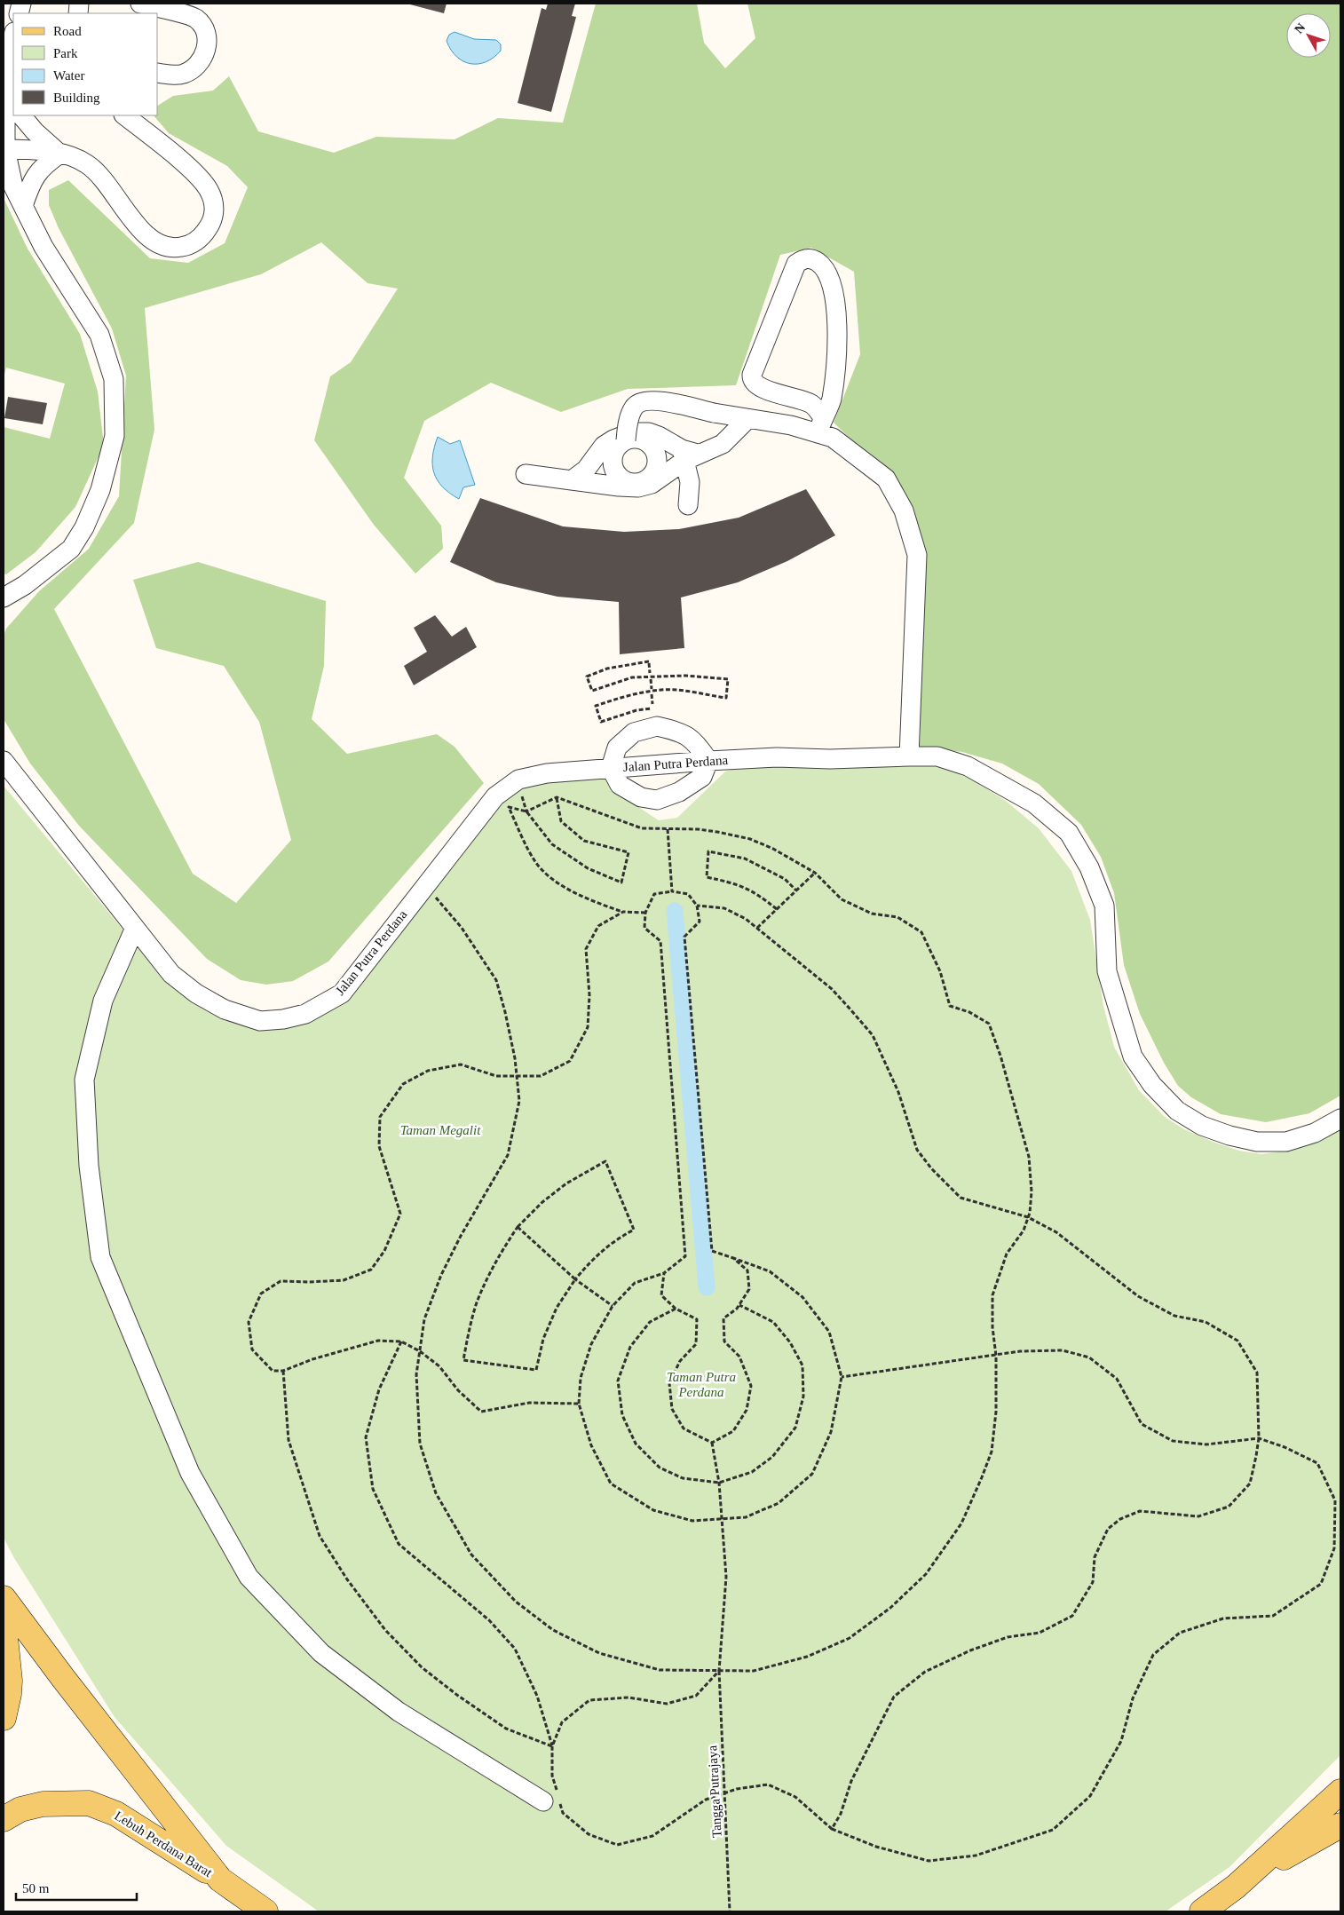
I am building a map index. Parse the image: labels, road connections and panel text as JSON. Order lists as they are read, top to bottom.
{
  "streets": {
    "main road": ["Lebuh Perdana Barat"],
    "street": ["Jalan Putra Perdana"],
    "path": ["Tangga Putrajaya"]
  },
  "parks": ["Taman Megalit", "Taman Putra Perdana"],
  "legend": [
    "Road",
    "Park",
    "Water",
    "Building"
  ],
  "scale_bar": "50 m",
  "north": "top left"
}
